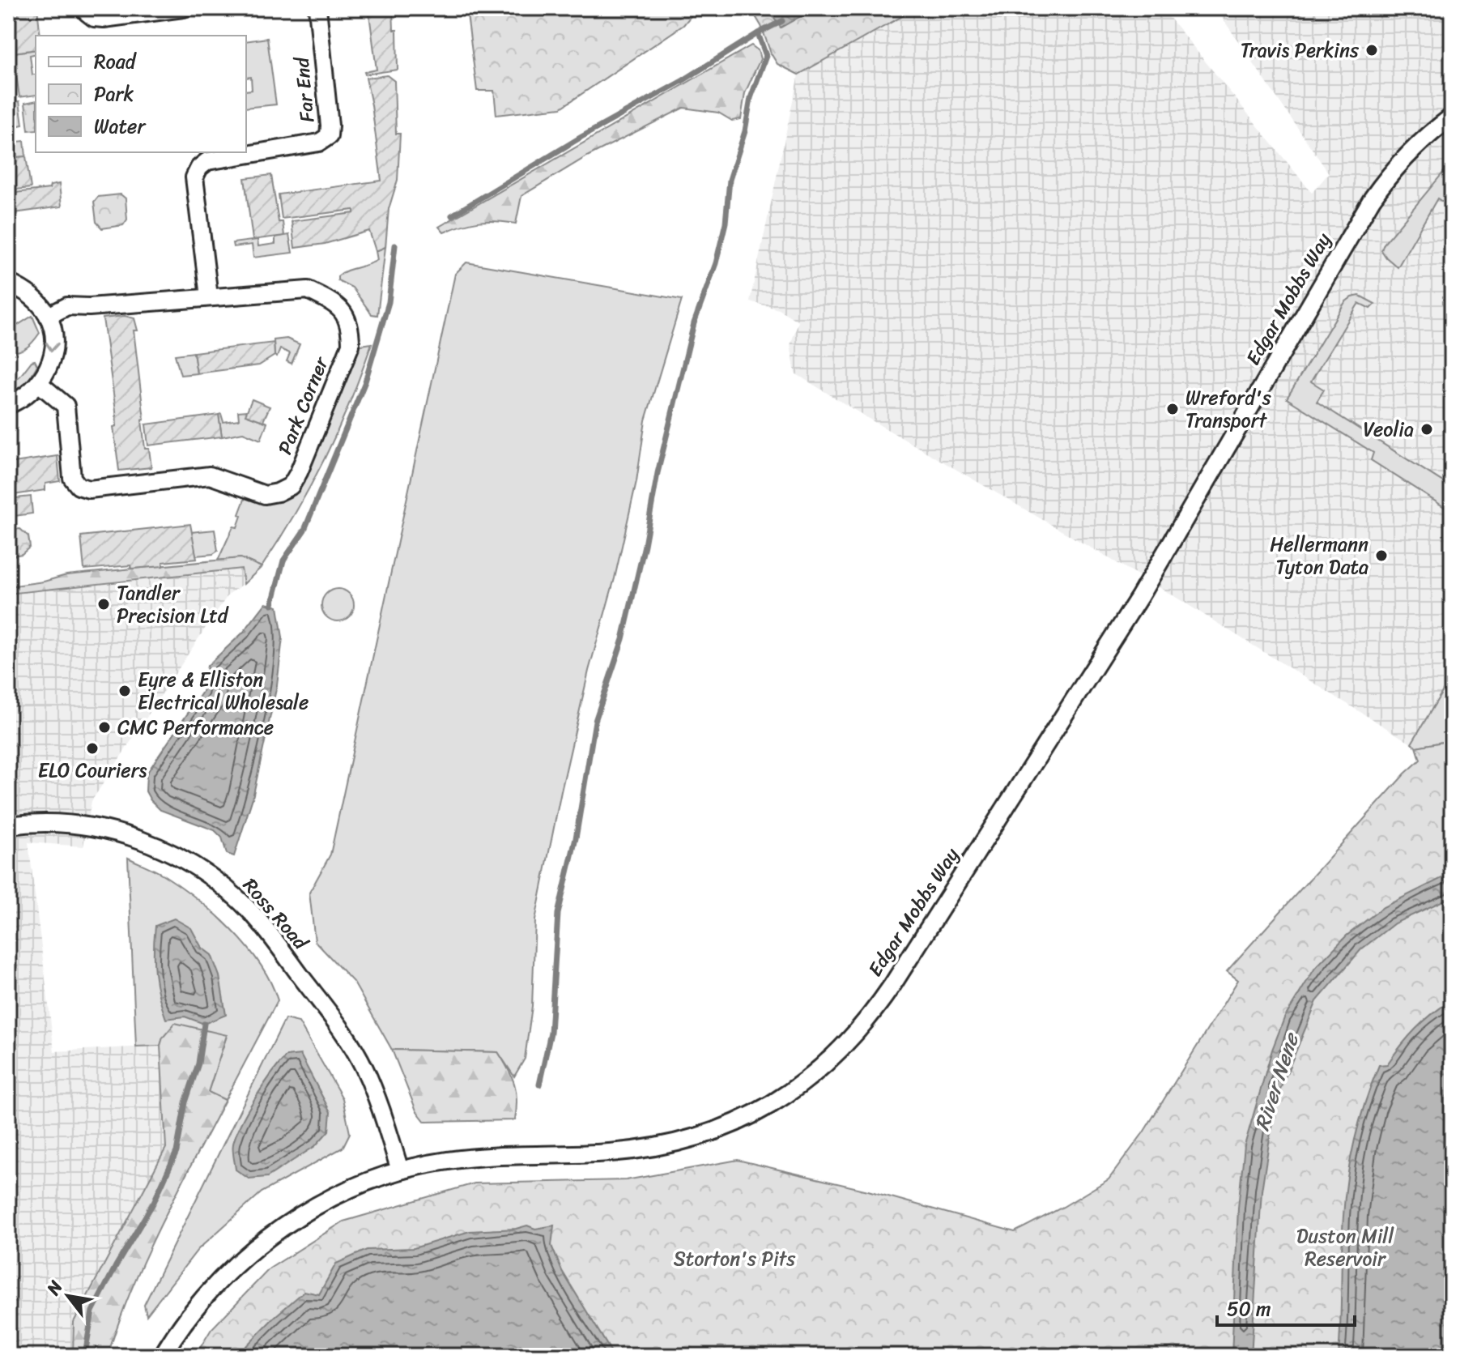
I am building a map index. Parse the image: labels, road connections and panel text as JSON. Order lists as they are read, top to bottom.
{
  "streets": {
    "street": [
      "Far End",
      "Edgar Mobbs Way",
      "Park Corner",
      "Ross Road"
    ]
  },
  "crossings": [
    ["Far End", "Park Corner"],
    ["Edgar Mobbs Way", "Ross Road"]
  ],
  "water": ["River Nene"],
  "parks": ["Duston Mill Reservoir", "Storton's Pits"],
  "places": [
    "Travis Perkins",
    "Wreford's Transport",
    "Veolia",
    "Hellermann Tyton Data",
    "Tandler Precision Ltd",
    "Eyre & Elliston Electrical Wholesale",
    "CMC Performance",
    "ELO Couriers"
  ],
  "legend": ["Road", "Park", "Water"],
  "scale_bar": "50 m",
  "north": "top left"
}
